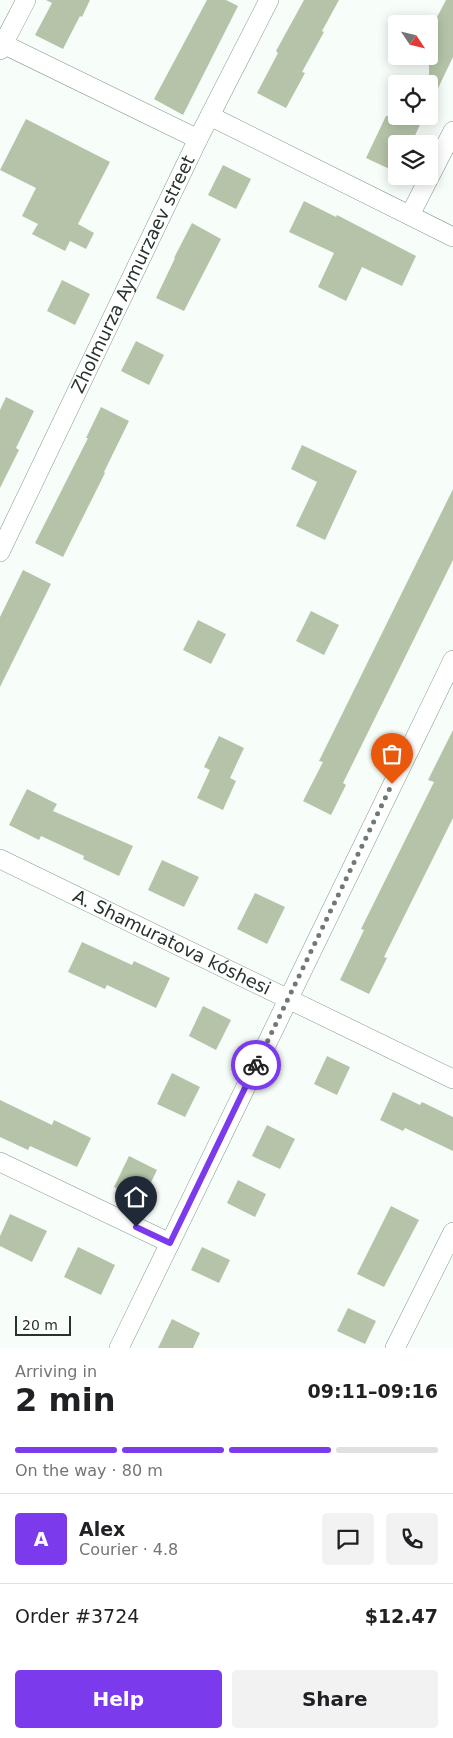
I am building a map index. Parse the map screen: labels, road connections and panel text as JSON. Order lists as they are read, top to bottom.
{
  "streets": {
    "street": ["Zholmurza Aymurzaev street", "A. Shamuratova kóshesi"]
  },
  "scale_bar": "20 m",
  "north": "bottom right",
  "page": {
    "scale": "20 m",
    "heading": ["2 min", "Arriving in", "09:11–09:16"],
    "panel": [
      "Alex",
      "Courier · 4.8",
      "Order #3724",
      "$12.47"
    ],
    "bar": "On the way · 80 m",
    "round": "A",
    "buttons": ["Help", "Share"]
  }
}
